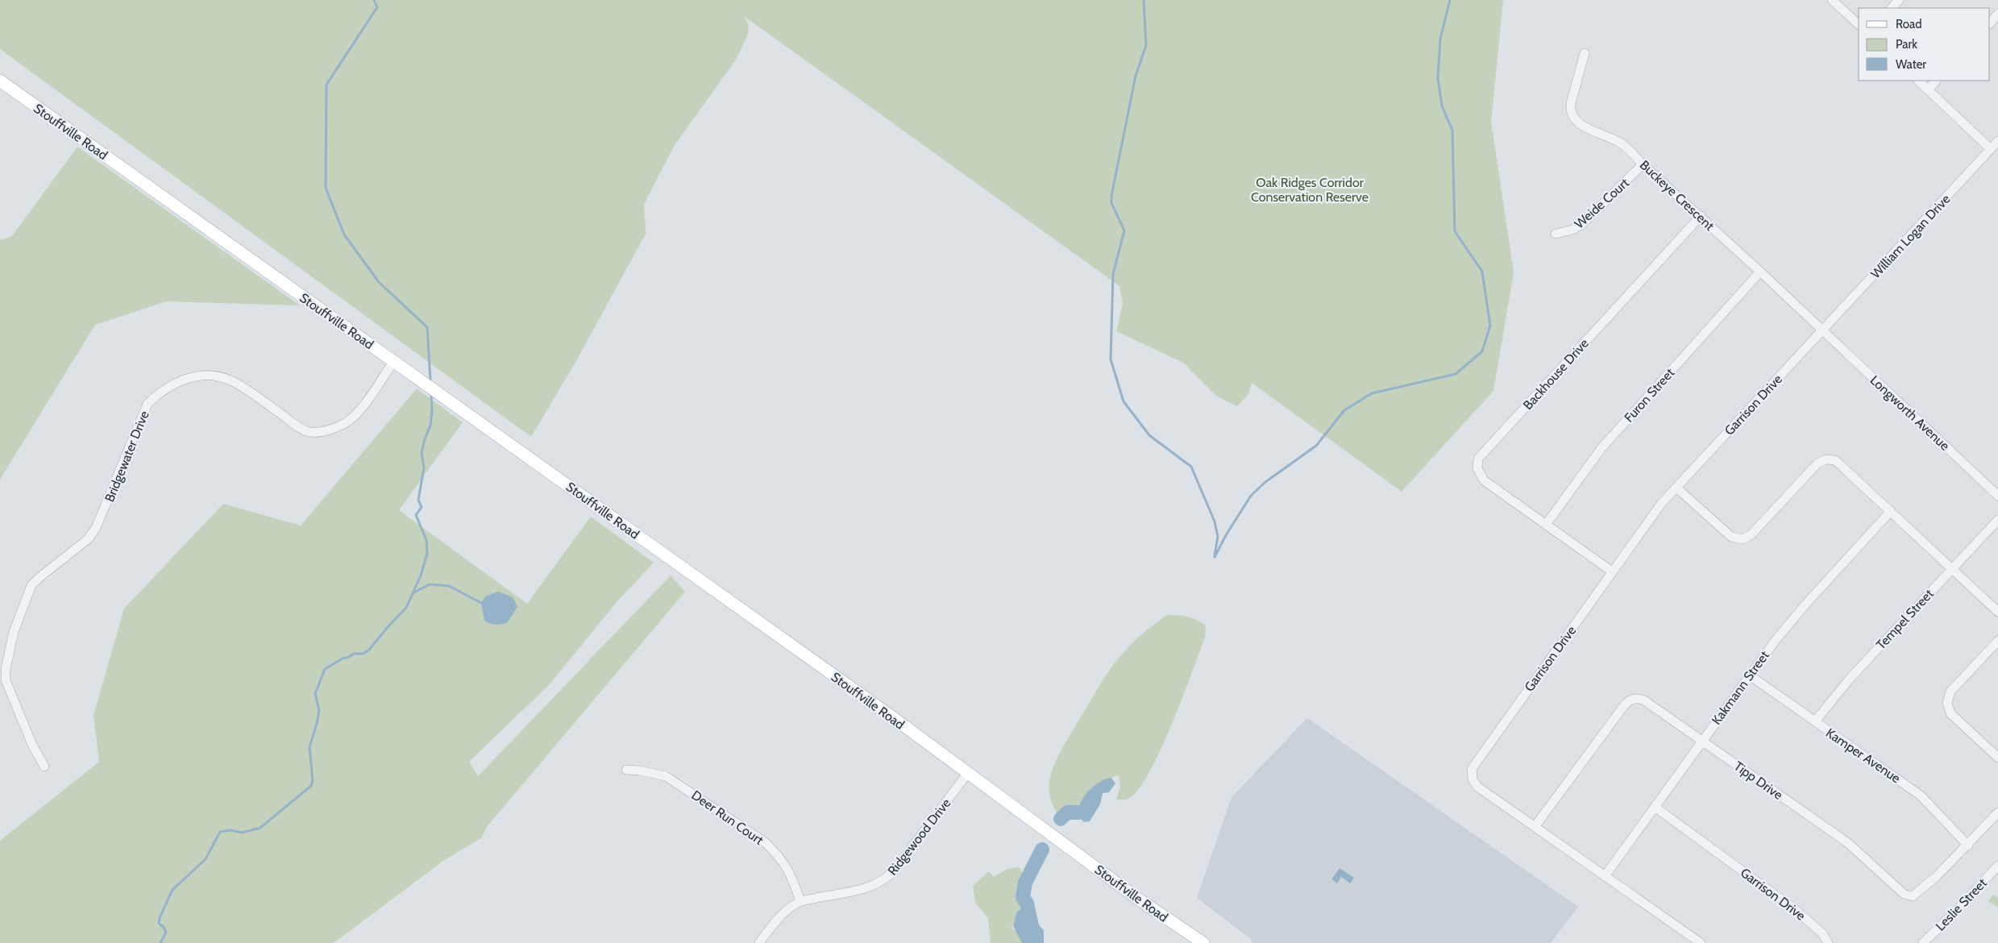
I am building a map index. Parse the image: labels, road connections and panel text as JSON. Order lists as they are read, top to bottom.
{
  "streets": {
    "main road": ["Stouffville Road"],
    "street": [
      "Buckeye Crescent",
      "Weide Court",
      "William Logan Drive",
      "Backhouse Drive",
      "Furon Street",
      "Garrison Drive",
      "Longworth Avenue",
      "Bridgewater Drive",
      "Tempel Street",
      "Kakmann Street",
      "Kamper Avenue",
      "Tipp Drive",
      "Deer Run Court",
      "Ridgewood Drive",
      "Leslie Street"
    ]
  },
  "crossings": [
    ["Stouffville Road", "Bridgewater Drive"],
    ["Stouffville Road", "Ridgewood Drive"],
    ["Buckeye Crescent", "Weide Court"],
    ["Buckeye Crescent", "William Logan Drive"],
    ["Buckeye Crescent", "Backhouse Drive"],
    ["Buckeye Crescent", "Furon Street"],
    ["Buckeye Crescent", "Garrison Drive"],
    ["Buckeye Crescent", "Longworth Avenue"],
    ["William Logan Drive", "Garrison Drive"],
    ["William Logan Drive", "Longworth Avenue"],
    ["Backhouse Drive", "Furon Street"],
    ["Backhouse Drive", "Garrison Drive"],
    ["Garrison Drive", "Longworth Avenue"],
    ["Garrison Drive", "Kakmann Street"],
    ["Garrison Drive", "Tipp Drive"],
    ["Tempel Street", "Kamper Avenue"],
    ["Kakmann Street", "Kamper Avenue"],
    ["Kakmann Street", "Tipp Drive"],
    ["Kamper Avenue", "Tipp Drive"],
    ["Deer Run Court", "Ridgewood Drive"]
  ],
  "parks": ["Oak Ridges Corridor Conservation Reserve"],
  "legend": ["Road", "Park", "Water"]
}
